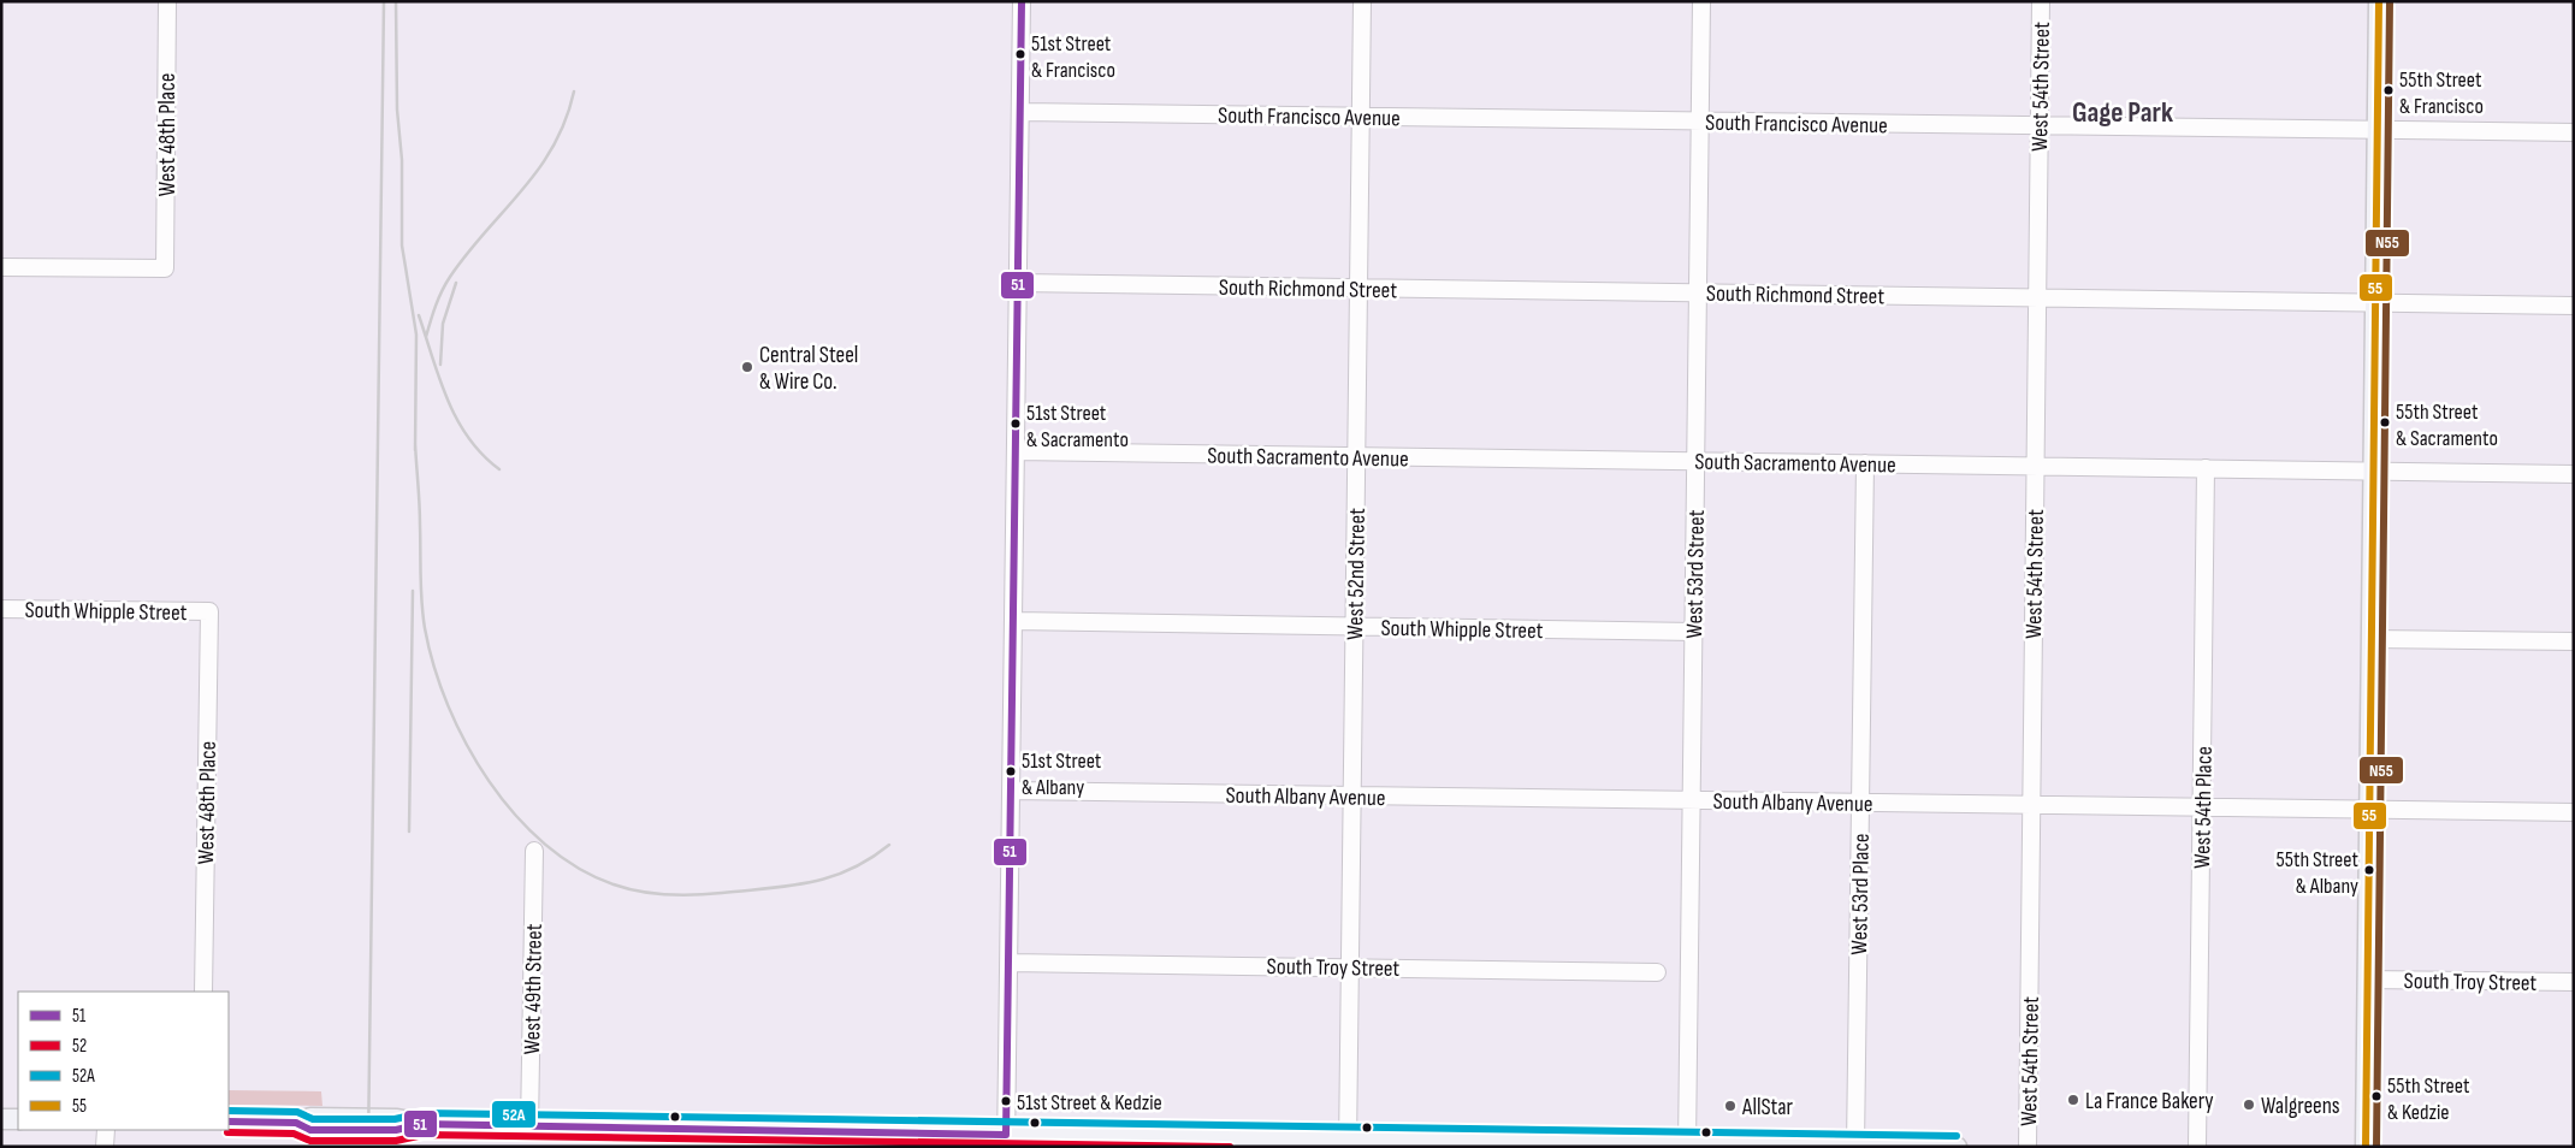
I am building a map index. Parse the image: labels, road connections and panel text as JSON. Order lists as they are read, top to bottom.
{
  "streets": {
    "street": [
      "West 54th Street",
      "South Francisco Avenue",
      "West 48th Place",
      "South Richmond Street",
      "South Sacramento Avenue",
      "West 52nd Street",
      "West 53rd Street",
      "South Whipple Street",
      "South Albany Avenue",
      "West 54th Place",
      "West 53rd Place",
      "South Troy Street",
      "West 49th Street"
    ]
  },
  "crossings": [
    ["West 54th Street", "South Francisco Avenue"],
    ["West 54th Street", "South Richmond Street"],
    ["West 54th Street", "South Sacramento Avenue"],
    ["West 54th Street", "South Albany Avenue"],
    ["South Francisco Avenue", "West 52nd Street"],
    ["South Francisco Avenue", "West 53rd Street"],
    ["West 48th Place", "South Whipple Street"],
    ["South Richmond Street", "West 52nd Street"],
    ["South Richmond Street", "West 53rd Street"],
    ["South Sacramento Avenue", "West 52nd Street"],
    ["South Sacramento Avenue", "West 53rd Street"],
    ["South Sacramento Avenue", "West 54th Place"],
    ["South Sacramento Avenue", "West 53rd Place"],
    ["West 52nd Street", "South Whipple Street"],
    ["West 52nd Street", "South Albany Avenue"],
    ["West 52nd Street", "South Troy Street"],
    ["West 53rd Street", "South Whipple Street"],
    ["West 53rd Street", "South Albany Avenue"],
    ["South Albany Avenue", "West 54th Place"],
    ["South Albany Avenue", "West 53rd Place"]
  ],
  "districts": ["Gage Park"],
  "places": [
    "51st Street & Francisco",
    "55th Street & Francisco",
    "Central Steel & Wire Co.",
    "55th Street & Sacramento",
    "51st Street & Sacramento",
    "51st Street & Albany",
    "55th Street & Albany",
    "55th Street & Kedzie",
    "La France Bakery",
    "51st Street & Kedzie",
    "Walgreens",
    "AllStar"
  ],
  "lines": [
    "transit line 51",
    "transit line 55",
    "transit line N55",
    "transit line 52A",
    "transit line 52"
  ],
  "legend": [
    "51",
    "52",
    "52A",
    "55"
  ]
}
